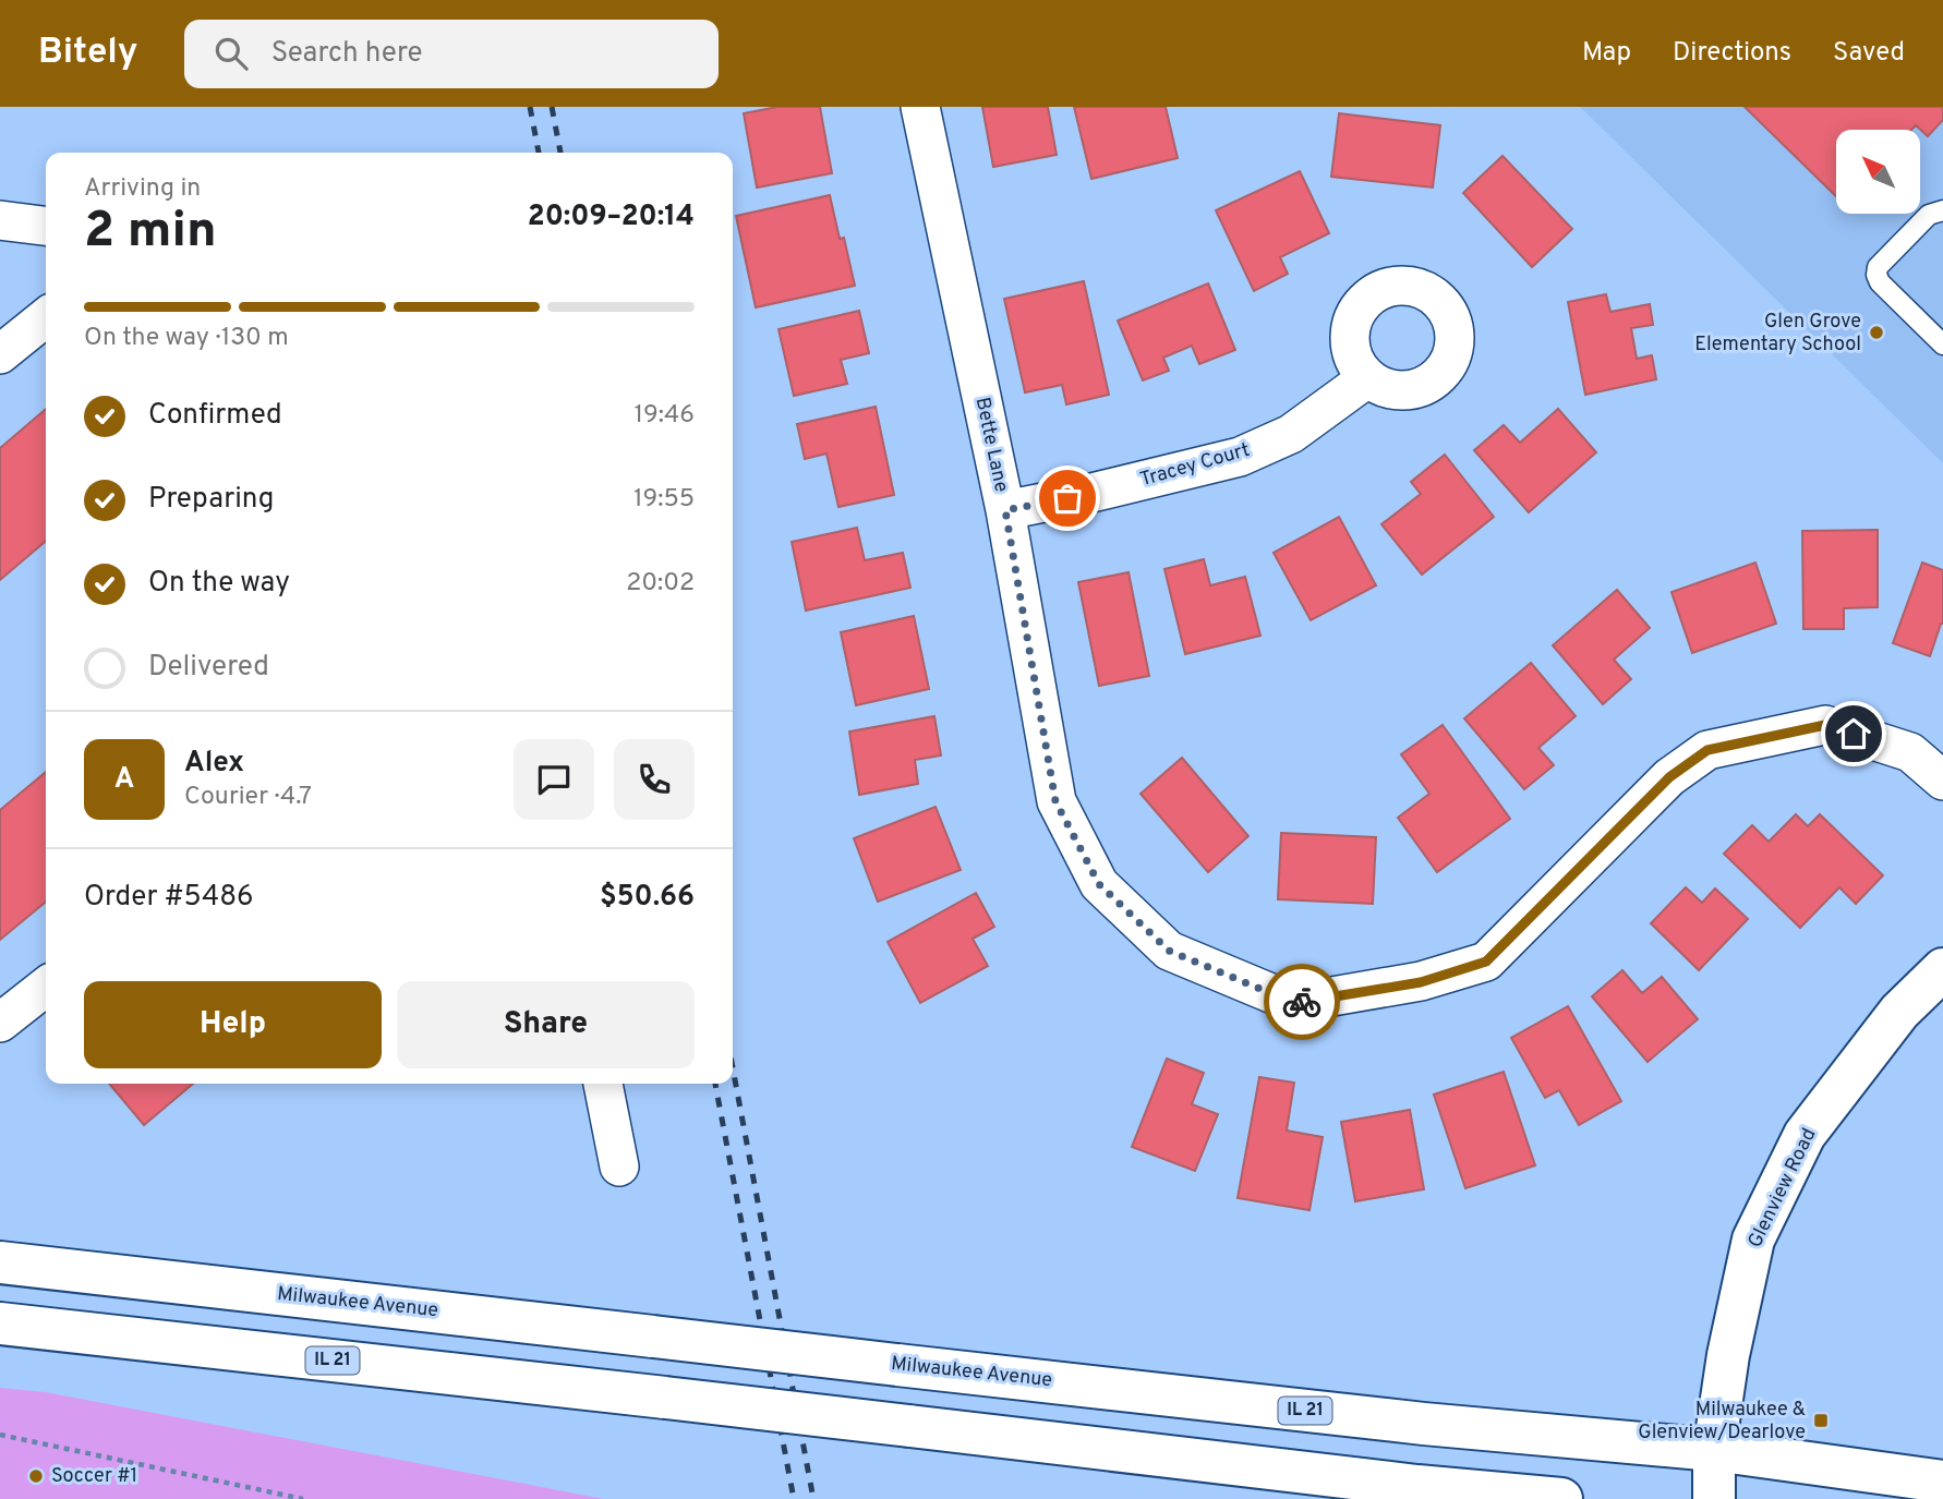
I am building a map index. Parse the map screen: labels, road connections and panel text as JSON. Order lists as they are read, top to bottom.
{
  "streets": {
    "main road": ["Glenview Road", "Milwaukee Avenue", "IL 21"],
    "street": ["Bette Lane", "Tracey Court"]
  },
  "crossings": [
    ["Bette Lane", "Tracey Court"],
    ["Glenview Road", "Milwaukee Avenue"]
  ],
  "places": {
    "other": ["Glen Grove Elementary School", "Soccer #1"],
    "transit": ["Milwaukee & Glenview/Dearlove"]
  },
  "north": "top left",
  "page": {
    "header": "Bitely",
    "search": "Search here",
    "nav": ["Map", "Directions", "Saved"],
    "heading": ["2 min", "Arriving in", "20:09–20:14"],
    "panel": [
      "Alex",
      "Courier · 4.7",
      "Order #5486",
      "$50.66"
    ],
    "bar": "On the way · 130 m",
    "list": [
      ["Confirmed", "19:46"],
      ["Preparing", "19:55"],
      ["On the way", "20:02"],
      "Delivered"
    ],
    "round": "A",
    "buttons": ["Help", "Share"]
  }
}
